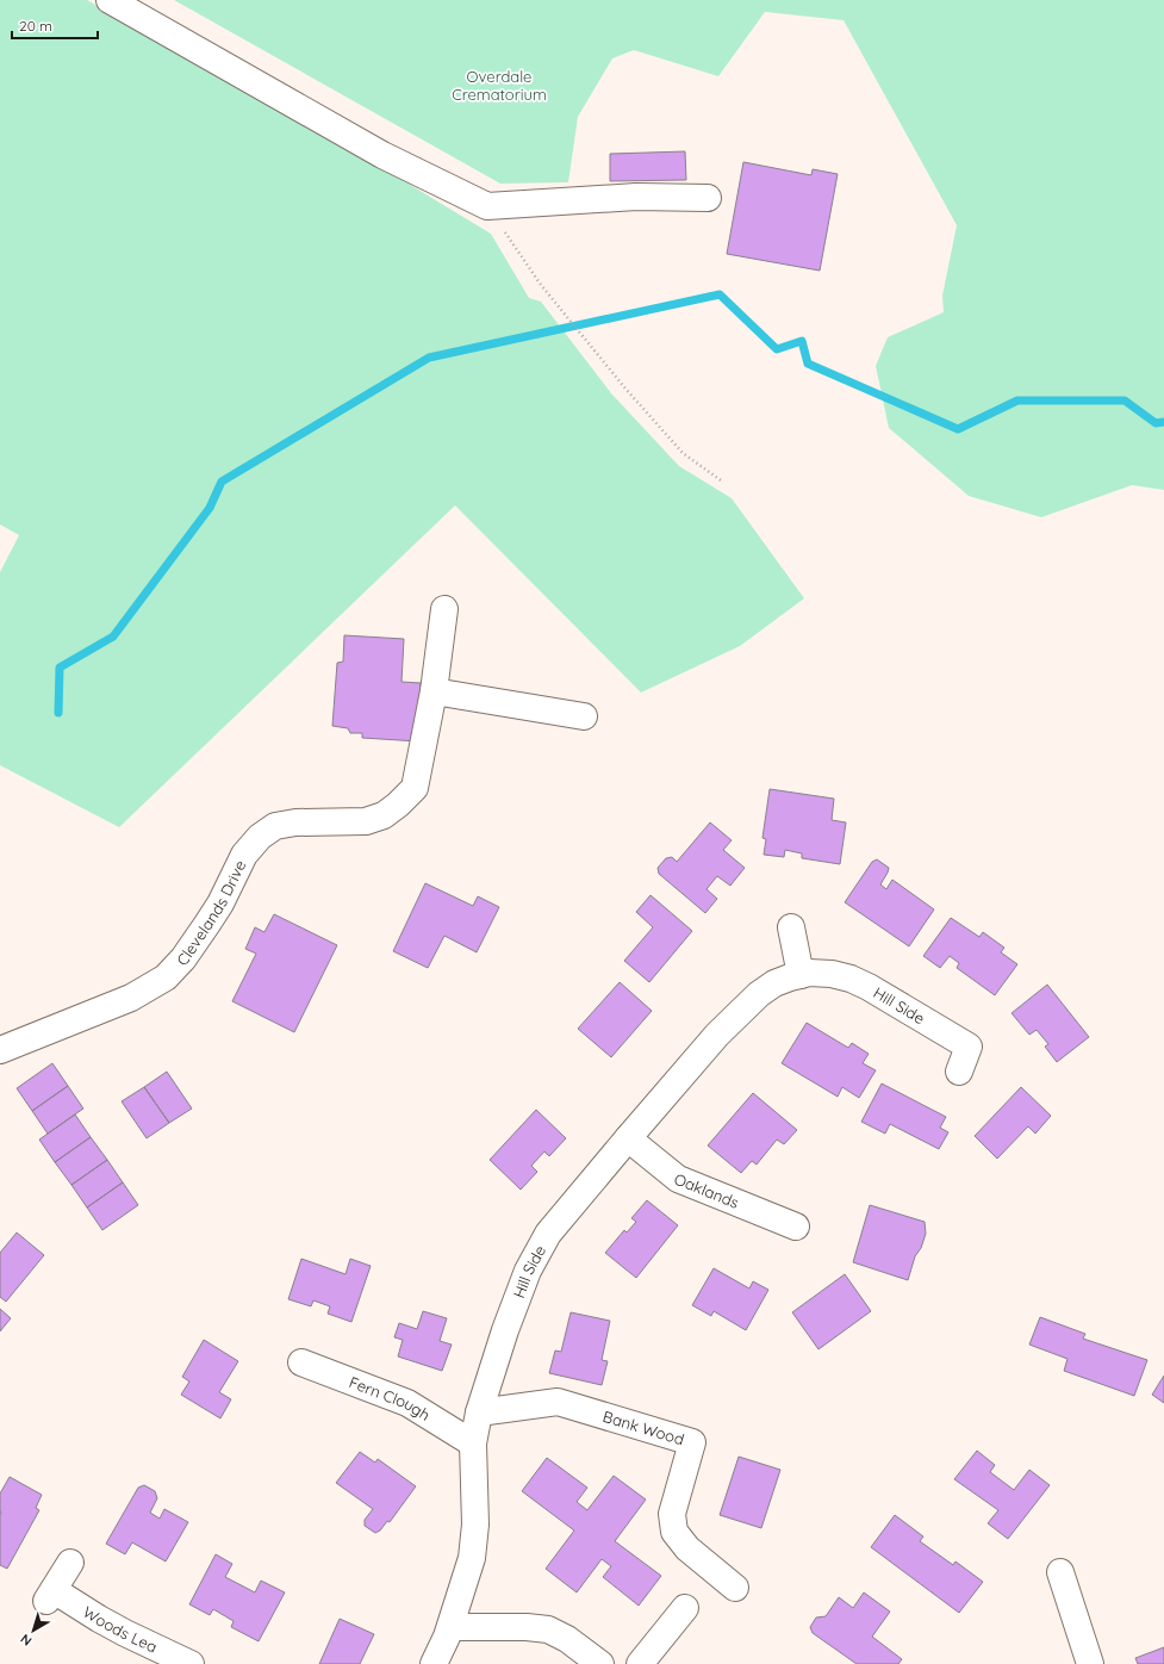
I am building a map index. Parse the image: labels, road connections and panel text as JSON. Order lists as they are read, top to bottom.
{
  "streets": {
    "street": [
      "Clevelands Drive",
      "Hill Side",
      "Oaklands",
      "Fern Clough",
      "Bank Wood",
      "Woods Lea"
    ]
  },
  "crossings": [
    ["Hill Side", "Oaklands"],
    ["Hill Side", "Fern Clough"],
    ["Hill Side", "Bank Wood"]
  ],
  "parks": ["Overdale Crematorium"],
  "scale_bar": "20 m",
  "north": "bottom left"
}
